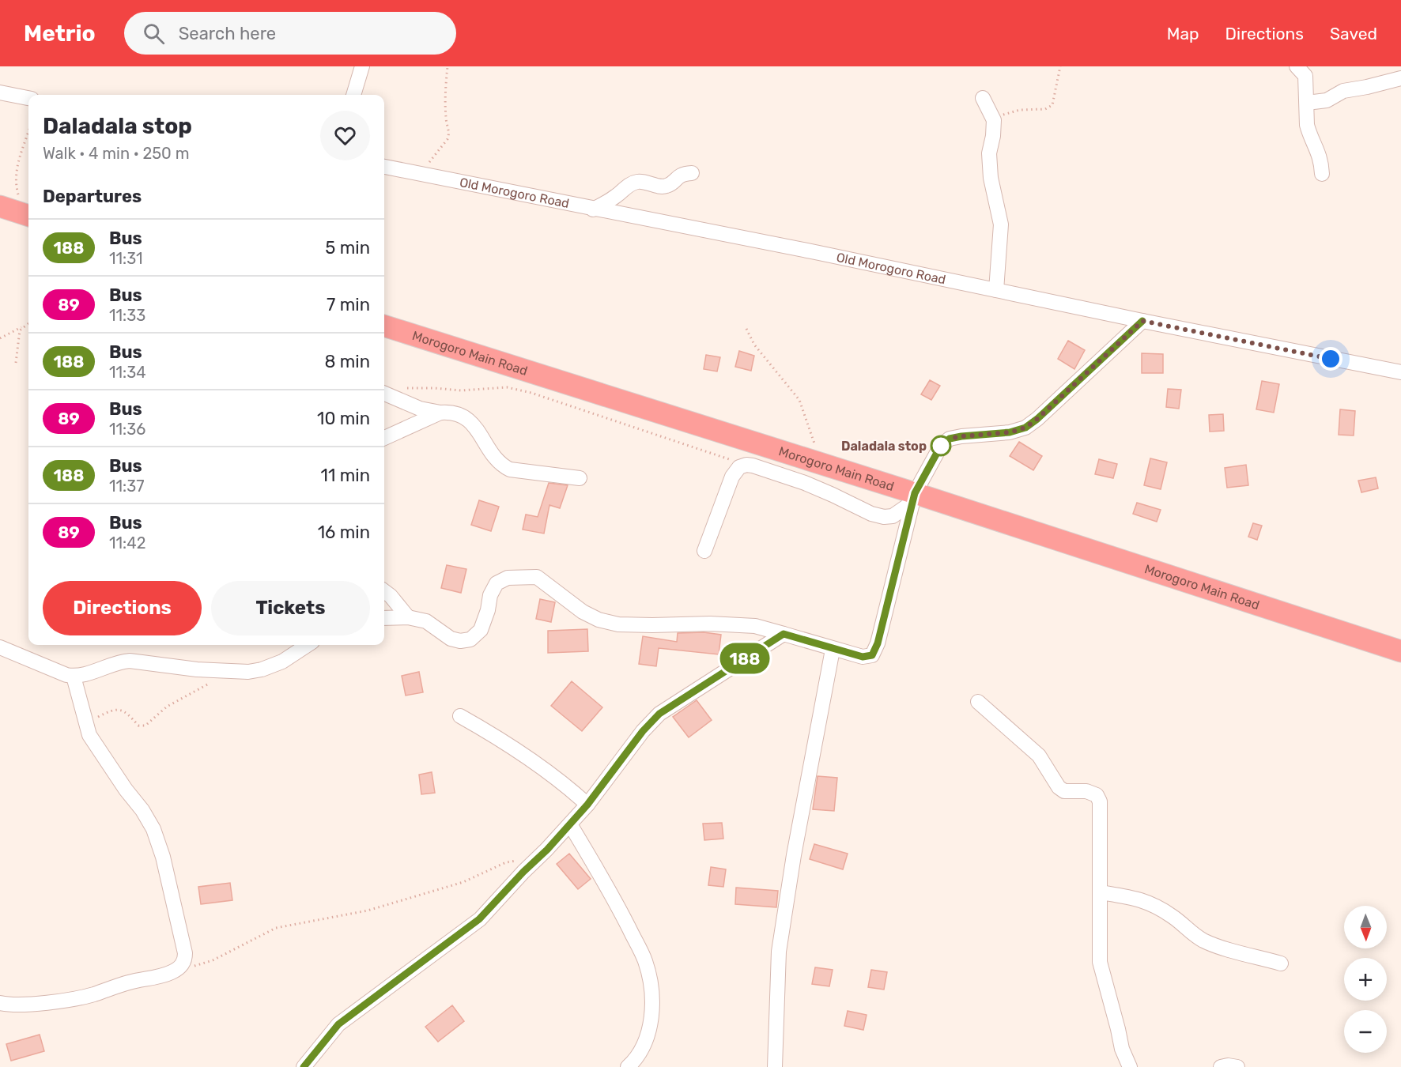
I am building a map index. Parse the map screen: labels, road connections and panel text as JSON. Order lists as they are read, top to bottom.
{
  "streets": {
    "highway": ["Morogoro Main Road"],
    "street": ["Old Morogoro Road"]
  },
  "places": ["Daladala stop"],
  "lines": ["bus line 188"],
  "north": "bottom",
  "page": {
    "header": "Metrio",
    "search": "Search here",
    "nav": ["Map", "Directions", "Saved"],
    "on_map": "188",
    "heading": [
      ["Daladala stop", "Walk · 4 min · 250 m"],
      "Departures"
    ],
    "list": [
      {
        "mark": "188",
        "name": "Bus",
        "note": "11:31",
        "value": "5 min"
      },
      {
        "mark": "89",
        "name": "Bus",
        "note": "11:33",
        "value": "7 min"
      },
      {
        "mark": "188",
        "name": "Bus",
        "note": "11:34",
        "value": "8 min"
      },
      {
        "mark": "89",
        "name": "Bus",
        "note": "11:36",
        "value": "10 min"
      },
      {
        "mark": "188",
        "name": "Bus",
        "note": "11:37",
        "value": "11 min"
      },
      {
        "mark": "89",
        "name": "Bus",
        "note": "11:42",
        "value": "16 min"
      }
    ],
    "buttons": ["Directions", "Tickets"],
    "map_buttons": ["+", "−"]
  }
}
